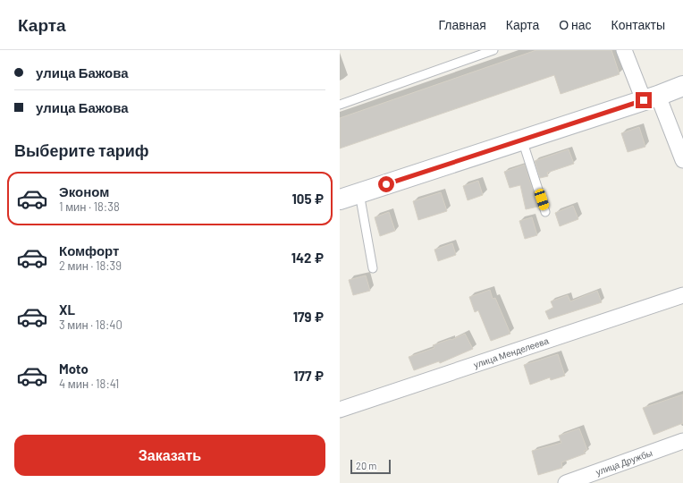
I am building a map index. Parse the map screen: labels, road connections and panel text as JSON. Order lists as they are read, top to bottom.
{
  "streets": {
    "street": ["улица Менделеева", "улица Дружбы"]
  },
  "scale_bar": "20 m",
  "page": {
    "header": "Карта",
    "nav": [
      "Главная",
      "Карта",
      "О нас",
      "Контакты"
    ],
    "banner": ["улица Бажова", "улица Бажова"],
    "heading": "Выберите тариф",
    "list": [
      {
        "name": "Эконом",
        "note": "1 мин · 18:38",
        "value": "105 ₽"
      },
      {
        "name": "Комфорт",
        "note": "2 мин · 18:39",
        "value": "142 ₽"
      },
      {
        "name": "XL",
        "note": "3 мин · 18:40",
        "value": "179 ₽"
      },
      {
        "name": "Moto",
        "note": "4 мин · 18:41",
        "value": "177 ₽"
      }
    ],
    "buttons": "Заказать",
    "scale": "20 m"
  }
}
